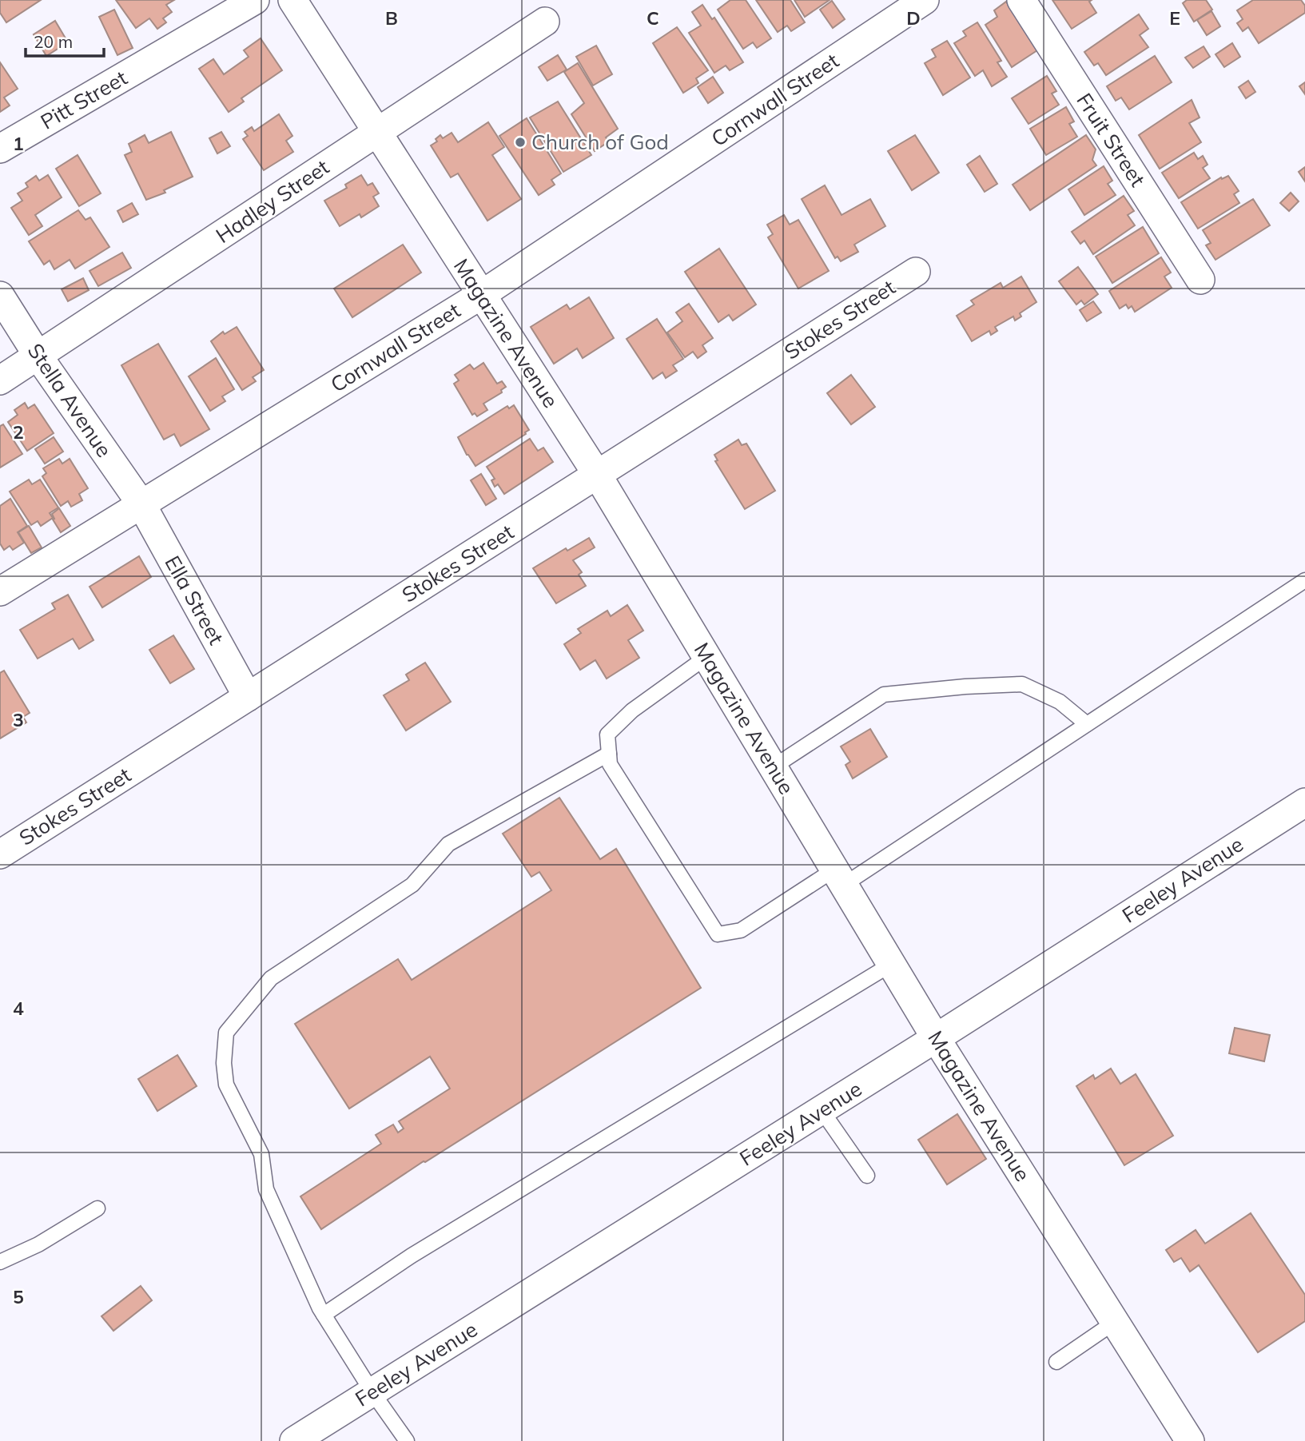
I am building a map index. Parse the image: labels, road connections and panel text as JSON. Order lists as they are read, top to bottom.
{
  "streets": {
    "street": [
      "Pitt Street",
      "Cornwall Street",
      "Fruit Street",
      "Hadley Street",
      "Stokes Street",
      "Magazine Avenue",
      "Stella Avenue",
      "Ella Street",
      "Feeley Avenue"
    ]
  },
  "crossings": [
    ["Cornwall Street", "Magazine Avenue"],
    ["Cornwall Street", "Stella Avenue"],
    ["Cornwall Street", "Ella Street"],
    ["Hadley Street", "Magazine Avenue"],
    ["Hadley Street", "Stella Avenue"],
    ["Stokes Street", "Magazine Avenue"],
    ["Stokes Street", "Ella Street"],
    ["Magazine Avenue", "Feeley Avenue"],
    ["Stella Avenue", "Ella Street"]
  ],
  "places": ["Church of God"],
  "scale_bar": "20 m",
  "grid": {
    "columns": [
      "B",
      "C",
      "D",
      "E"
    ],
    "rows": [
      "1",
      "2",
      "3",
      "4",
      "5"
    ]
  }
}
